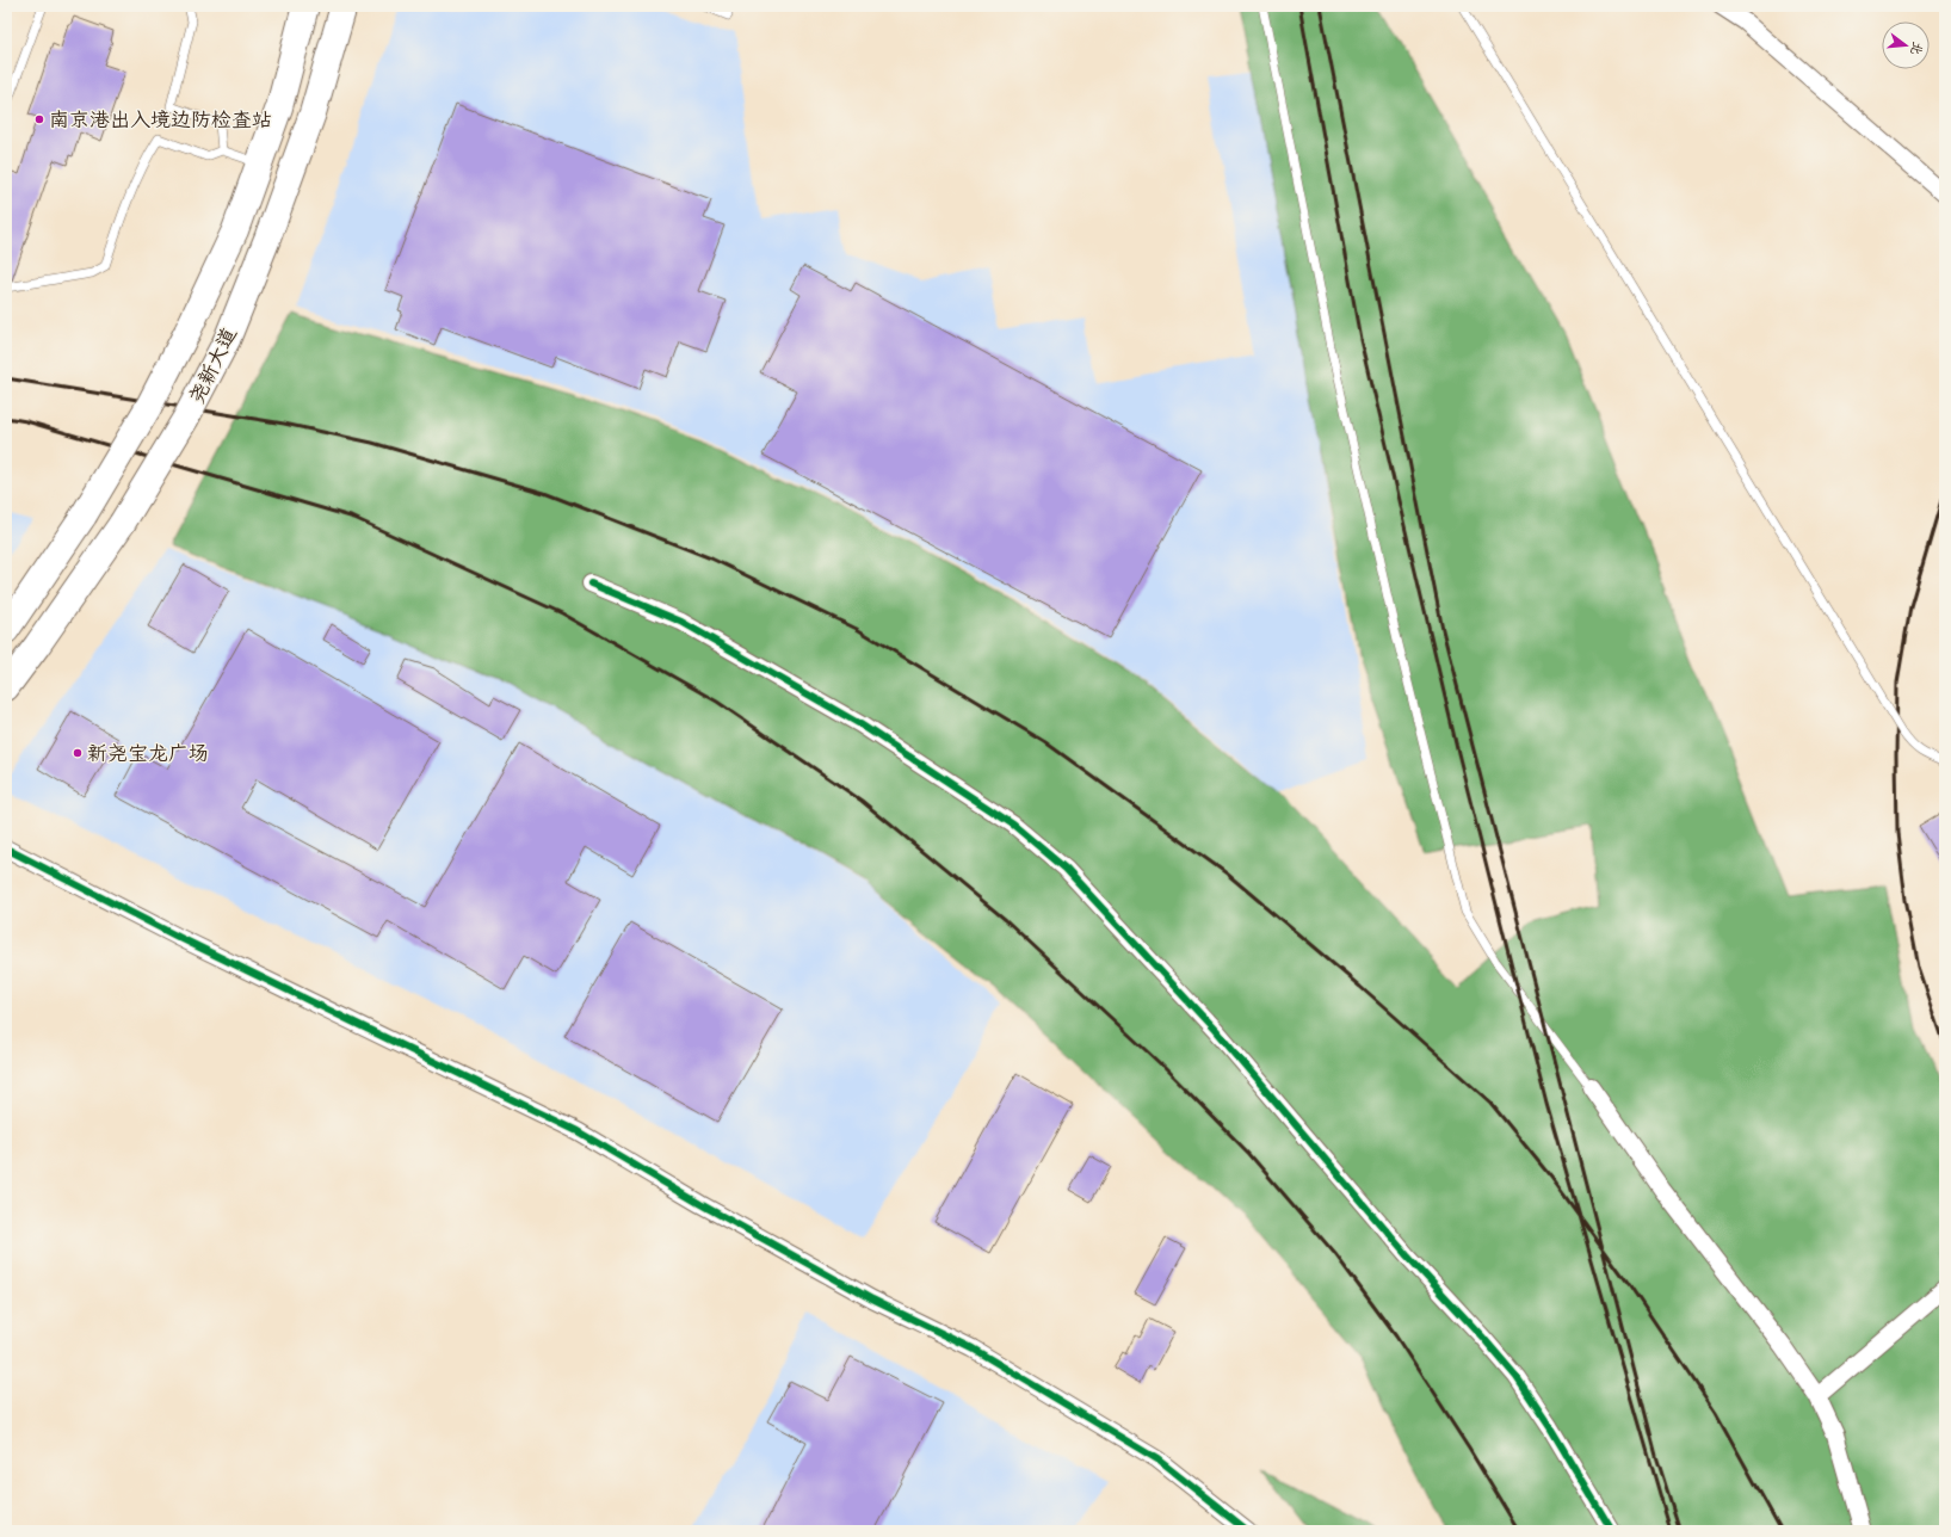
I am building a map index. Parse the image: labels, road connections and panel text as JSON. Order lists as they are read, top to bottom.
{
  "streets": {
    "main road": ["尧新大道"]
  },
  "places": ["南京港出入境边防检查站", "新尧宝龙广场"],
  "north": "right"
}
